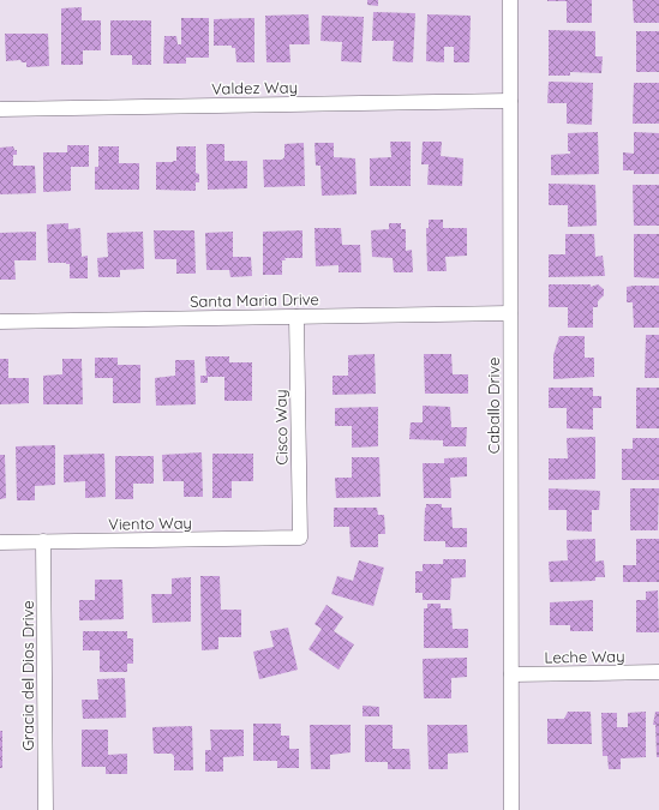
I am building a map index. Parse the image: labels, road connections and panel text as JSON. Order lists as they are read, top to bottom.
{
  "streets": {
    "street": [
      "Valdez Way",
      "Santa Maria Drive",
      "Caballo Drive",
      "Cisco Way",
      "Viento Way",
      "Leche Way",
      "Gracia del Dios Drive"
    ]
  },
  "crossings": [
    ["Valdez Way", "Caballo Drive"],
    ["Santa Maria Drive", "Caballo Drive"],
    ["Santa Maria Drive", "Cisco Way"],
    ["Caballo Drive", "Leche Way"],
    ["Cisco Way", "Viento Way"],
    ["Viento Way", "Gracia del Dios Drive"]
  ]
}
